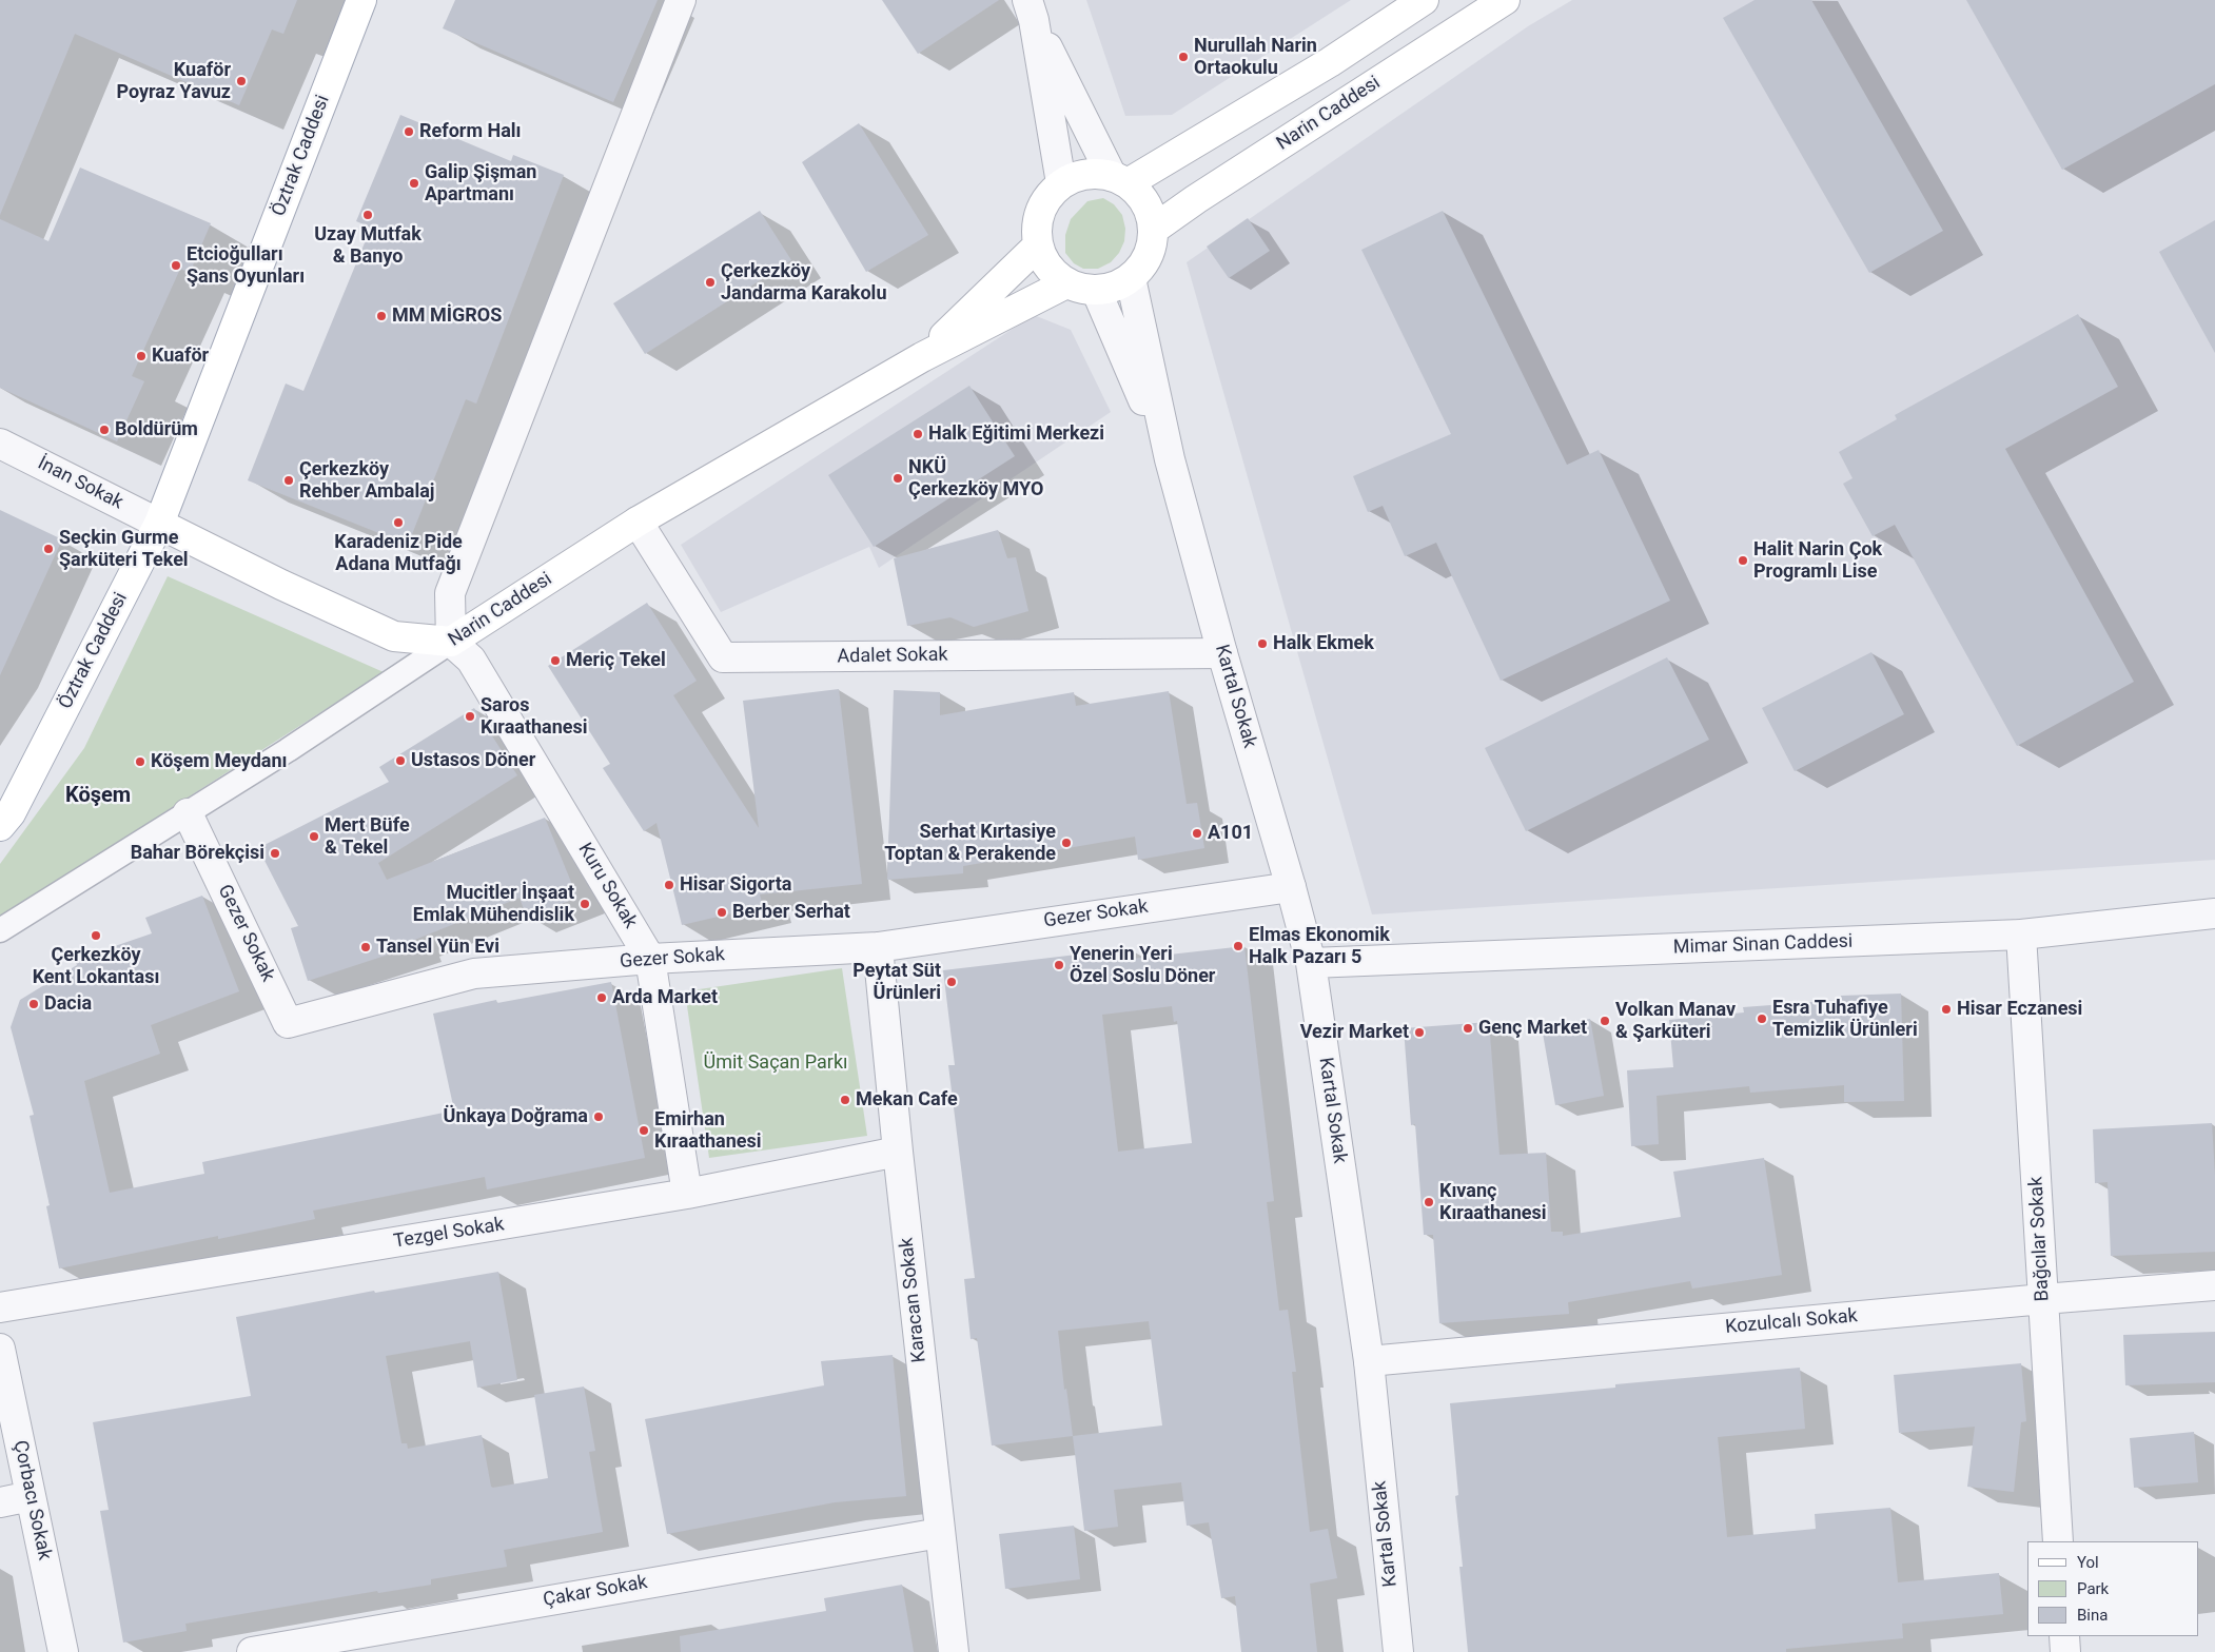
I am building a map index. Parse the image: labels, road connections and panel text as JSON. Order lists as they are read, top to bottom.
{
  "streets": {
    "main road": ["Narin Caddesi", "Öztrak Caddesi"],
    "street": [
      "İnan Sokak",
      "Adalet Sokak",
      "Kartal Sokak",
      "Kuru Sokak",
      "Gezer Sokak",
      "Mimar Sinan Caddesi",
      "Tezgel Sokak",
      "Bağcılar Sokak",
      "Karacan Sokak",
      "Kozulcalı Sokak",
      "Çorbacı Sokak",
      "Çakar Sokak"
    ]
  },
  "crossings": [
    ["Narin Caddesi", "Adalet Sokak"],
    ["Narin Caddesi", "Kuru Sokak"],
    ["Narin Caddesi", "Gezer Sokak"],
    ["Öztrak Caddesi", "İnan Sokak"],
    ["Adalet Sokak", "Kartal Sokak"],
    ["Kartal Sokak", "Gezer Sokak"],
    ["Kartal Sokak", "Mimar Sinan Caddesi"],
    ["Kartal Sokak", "Kozulcalı Sokak"],
    ["Kuru Sokak", "Gezer Sokak"],
    ["Kuru Sokak", "Tezgel Sokak"],
    ["Gezer Sokak", "Karacan Sokak"],
    ["Mimar Sinan Caddesi", "Bağcılar Sokak"],
    ["Tezgel Sokak", "Karacan Sokak"],
    ["Bağcılar Sokak", "Kozulcalı Sokak"],
    ["Karacan Sokak", "Çakar Sokak"]
  ],
  "districts": ["Köşem"],
  "parks": ["Ümit Saçan Parkı"],
  "places": [
    "Nurullah Narin Ortaokulu",
    "Kuaför Poyraz Yavuz",
    "Reform Halı",
    "Galip Şişman Apartmanı",
    "Uzay Mutfak & Banyo",
    "Etcioğulları Şans Oyunları",
    "Çerkezköy Jandarma Karakolu",
    "MM MİGROS",
    "Kuaför",
    "Boldürüm",
    "Halk Eğitimi Merkezi",
    "NKÜ Çerkezköy MYO",
    "Çerkezköy Rehber Ambalaj",
    "Karadeniz Pide Adana Mutfağı",
    "Seçkin Gurme Şarküteri Tekel",
    "Halit Narin Çok Programlı Lise",
    "Halk Ekmek",
    "Meriç Tekel",
    "Saros Kıraathanesi",
    "Ustasos Döner",
    "Köşem Meydanı",
    "A101",
    "Mert Büfe & Tekel",
    "Serhat Kırtasiye Toptan & Perakende",
    "Bahar Börekçisi",
    "Hisar Sigorta",
    "Mucitler İnşaat Emlak Mühendislik",
    "Berber Serhat",
    "Çerkezköy Kent Lokantası",
    "Elmas Ekonomik Halk Pazarı 5",
    "Tansel Yün Evi",
    "Yenerin Yeri Özel Soslu Döner",
    "Peytat Süt Ürünleri",
    "Arda Market",
    "Dacia",
    "Hisar Eczanesi",
    "Esra Tuhafiye Temizlik Ürünleri",
    "Volkan Manav & Şarküteri",
    "Genç Market",
    "Vezir Market",
    "Mekan Cafe",
    "Ünkaya Doğrama",
    "Emirhan Kıraathanesi",
    "Kıvanç Kıraathanesi"
  ],
  "legend": ["Yol", "Park", "Bina"]
}
